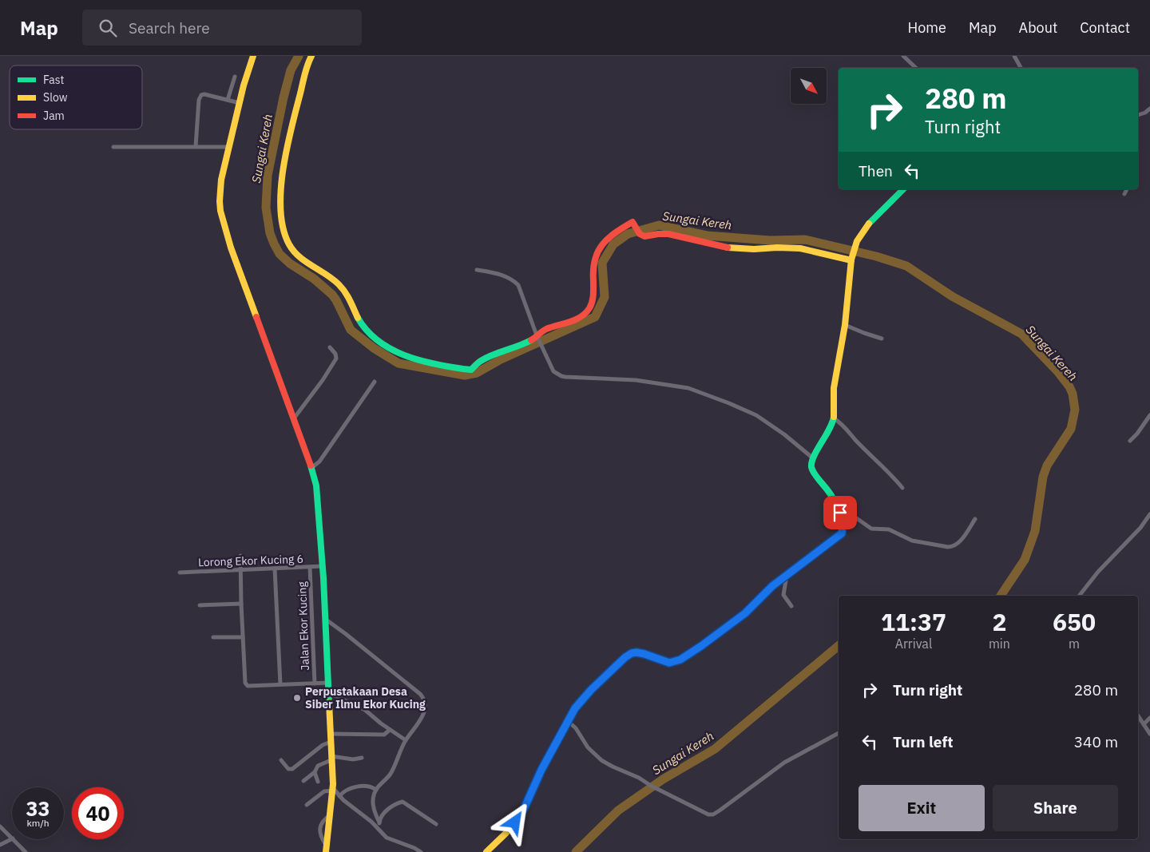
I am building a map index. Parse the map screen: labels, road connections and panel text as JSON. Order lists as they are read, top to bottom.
{
  "streets": {
    "street": ["Lorong Ekor Kucing 6", "Jalan Ekor Kucing"]
  },
  "crossings": [
    ["Lorong Ekor Kucing 6", "Jalan Ekor Kucing"]
  ],
  "water": ["Sungai Kereh"],
  "places": ["Perpustakaan Desa Siber Ilmu Ekor Kucing"],
  "legend": ["Fast", "Slow", "Jam"],
  "north": "bottom right",
  "page": {
    "header": "Map",
    "search": "Search here",
    "nav": [
      "Home",
      "Map",
      "About",
      "Contact"
    ],
    "turn": ["280 m", "Turn right"],
    "then": "Then",
    "eta": [
      "11:37",
      "Arrival",
      "2",
      "min",
      "650",
      "m"
    ],
    "list": [
      {
        "name": "Turn right",
        "value": "280 m"
      },
      {
        "name": "Turn left",
        "value": "340 m"
      }
    ],
    "buttons": ["Exit", "Share"],
    "speed": "33 km/h",
    "limit": "40"
  }
}
